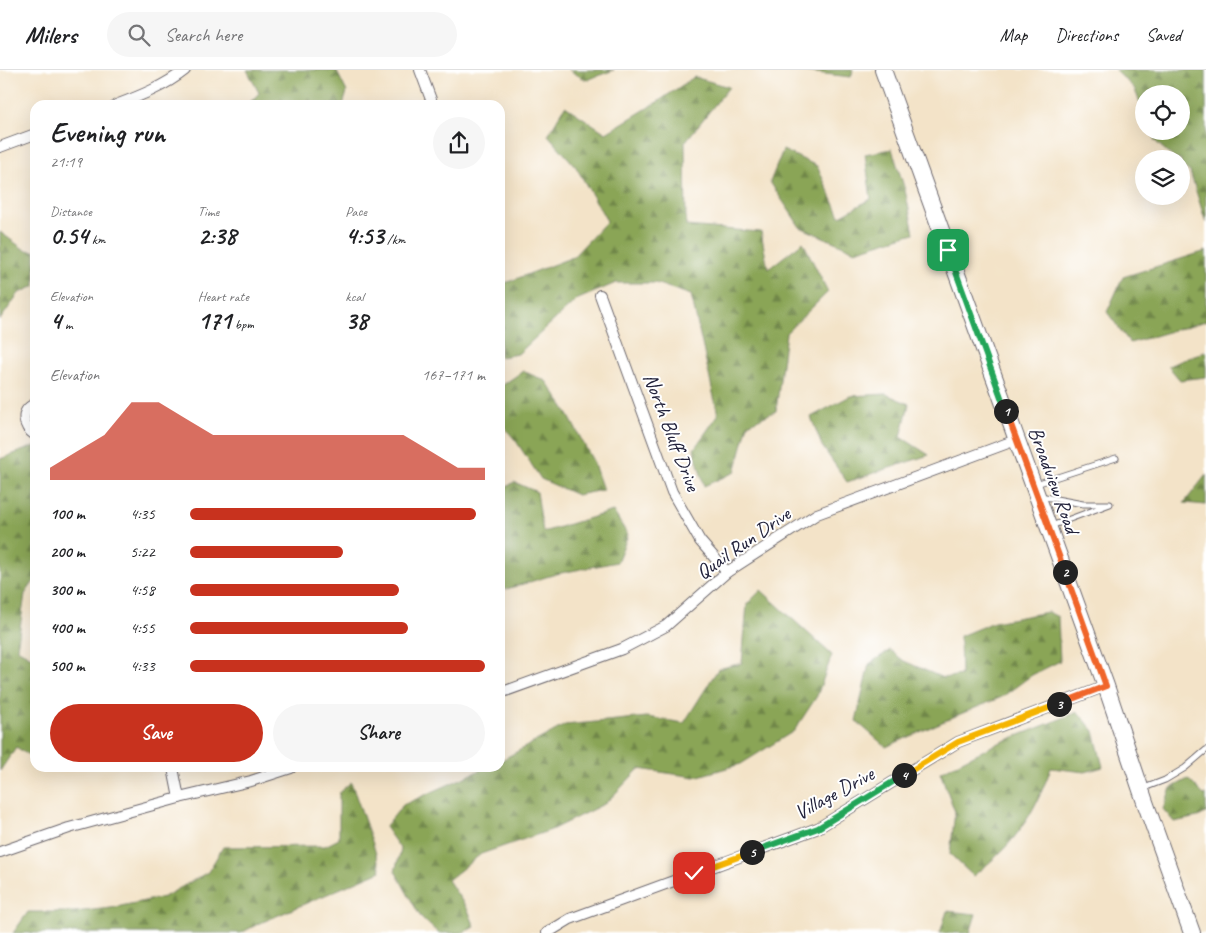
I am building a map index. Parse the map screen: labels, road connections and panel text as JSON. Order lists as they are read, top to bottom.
{
  "streets": {
    "main road": ["Broadview Road"],
    "street": ["North Bluff Drive", "Quail Run Drive", "Village Drive"]
  },
  "crossings": [
    ["North Bluff Drive", "Quail Run Drive"],
    ["Broadview Road", "Quail Run Drive"],
    ["Broadview Road", "Village Drive"]
  ],
  "page": {
    "header": "Milers",
    "search": "Search here",
    "nav": ["Map", "Directions", "Saved"],
    "heading": ["Evening run", "21:19"],
    "stats": [
      ["Distance", "0.54 km"],
      ["Time", "2:38"],
      ["Pace", "4:53 /km"],
      ["Elevation", "4 m"],
      ["Heart rate", "171 bpm"],
      ["kcal", "38"]
    ],
    "chart": ["Elevation", "167–171 m"],
    "pins": [
      "1",
      "2",
      "3",
      "4",
      "5"
    ],
    "list": [
      {
        "name": "100 m",
        "note": "4:35"
      },
      {
        "name": "200 m",
        "note": "5:22"
      },
      {
        "name": "300 m",
        "note": "4:58"
      },
      {
        "name": "400 m",
        "note": "4:55"
      },
      {
        "name": "500 m",
        "note": "4:33"
      }
    ],
    "buttons": ["Save", "Share"]
  }
}
